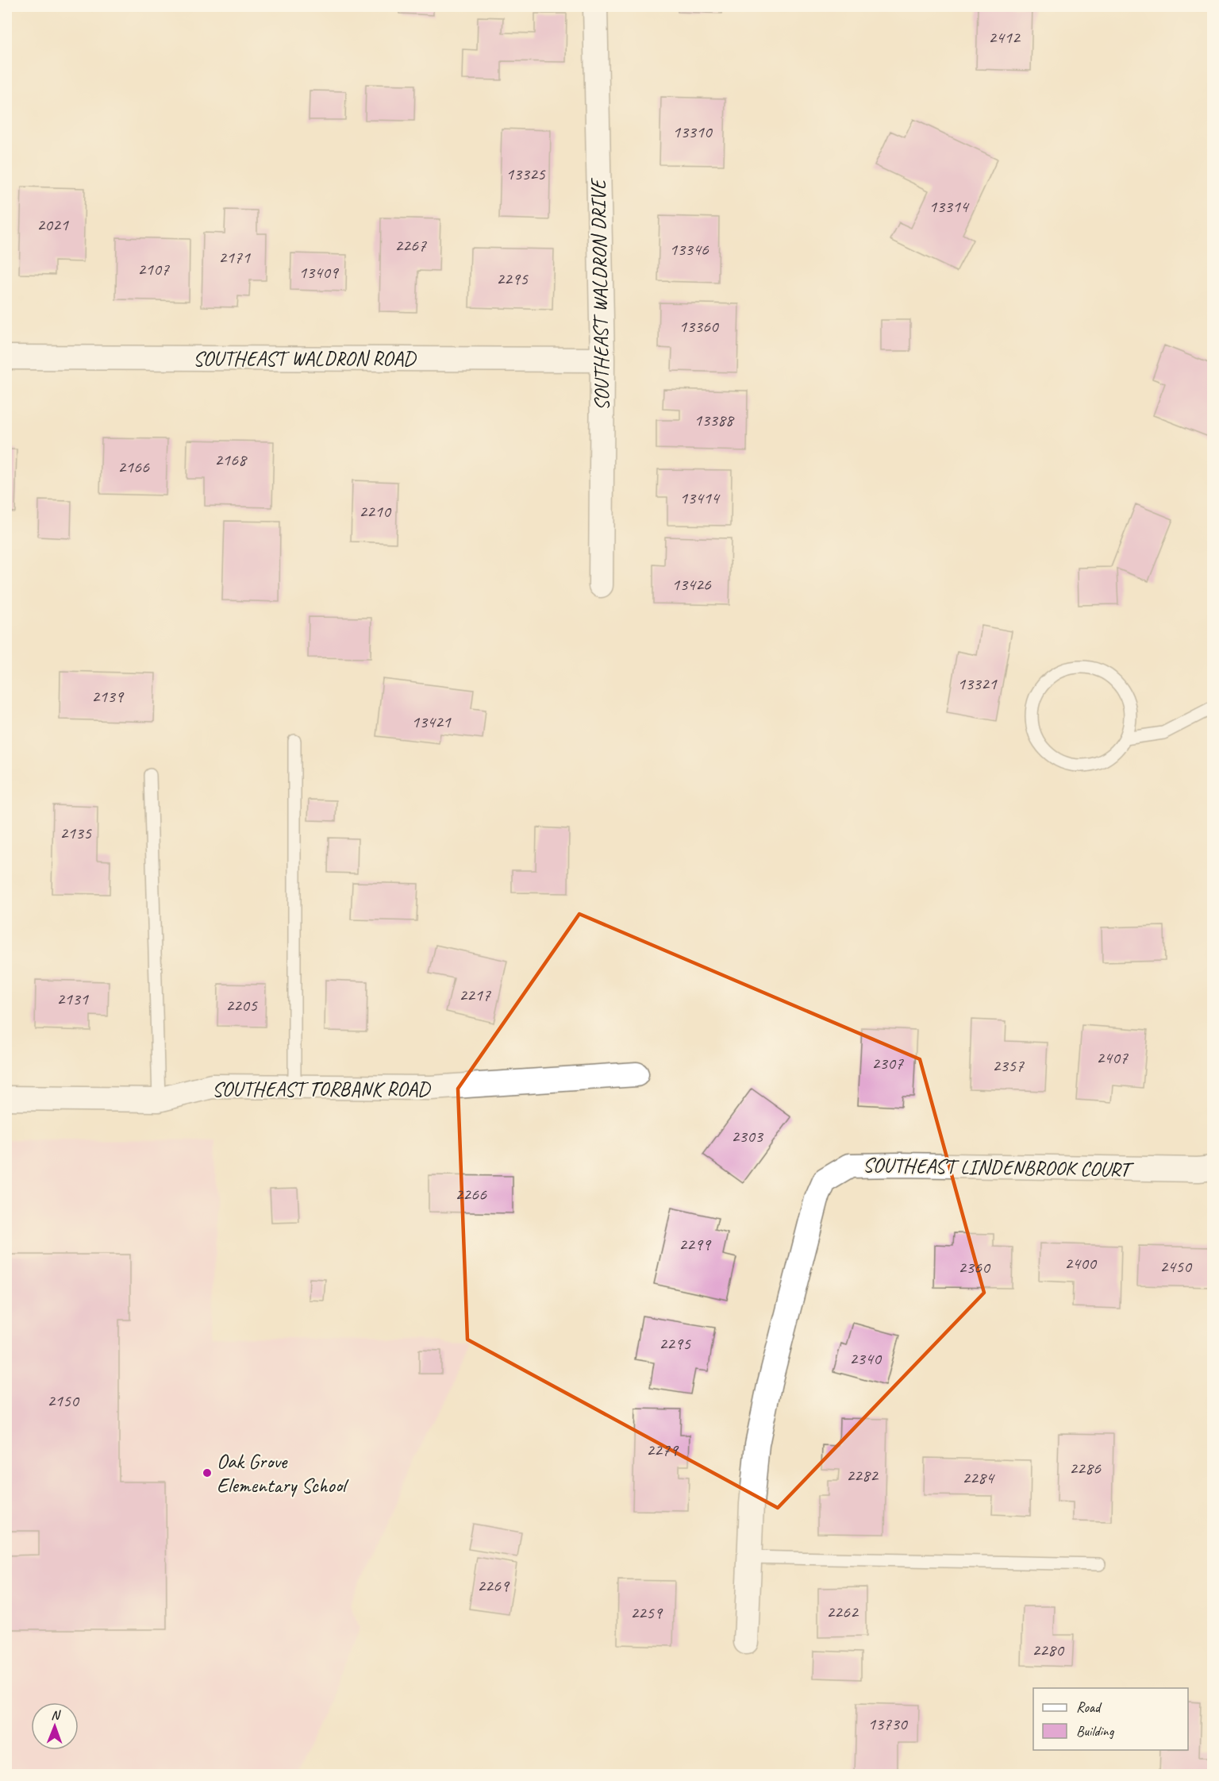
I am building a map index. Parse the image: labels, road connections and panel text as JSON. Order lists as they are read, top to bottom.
{
  "streets": {
    "street": [
      "SOUTHEAST WALDRON DRIVE",
      "SOUTHEAST WALDRON ROAD",
      "SOUTHEAST TORBANK ROAD",
      "SOUTHEAST LINDENBROOK COURT"
    ]
  },
  "crossings": [
    ["SOUTHEAST WALDRON DRIVE", "SOUTHEAST WALDRON ROAD"]
  ],
  "places": ["Oak Grove Elementary School"],
  "house_numbers": [
    "2412",
    "13310",
    "13325",
    "13314",
    "2021",
    "2267",
    "13346",
    "2171",
    "2107",
    "13409",
    "2295",
    "13360",
    "13388",
    "2168",
    "2166",
    "13414",
    "2210",
    "13426",
    "13321",
    "2139",
    "13421",
    "2135",
    "2217",
    "2131",
    "2205",
    "2407",
    "2307",
    "2357",
    "2303",
    "2266",
    "2299",
    "2400",
    "2450",
    "2360",
    "2295",
    "2340",
    "2150",
    "2279",
    "2286",
    "2282",
    "2284",
    "2269",
    "2262",
    "2259",
    "2280",
    "13730"
  ],
  "legend": ["Road", "Building"],
  "north": "top"
}
